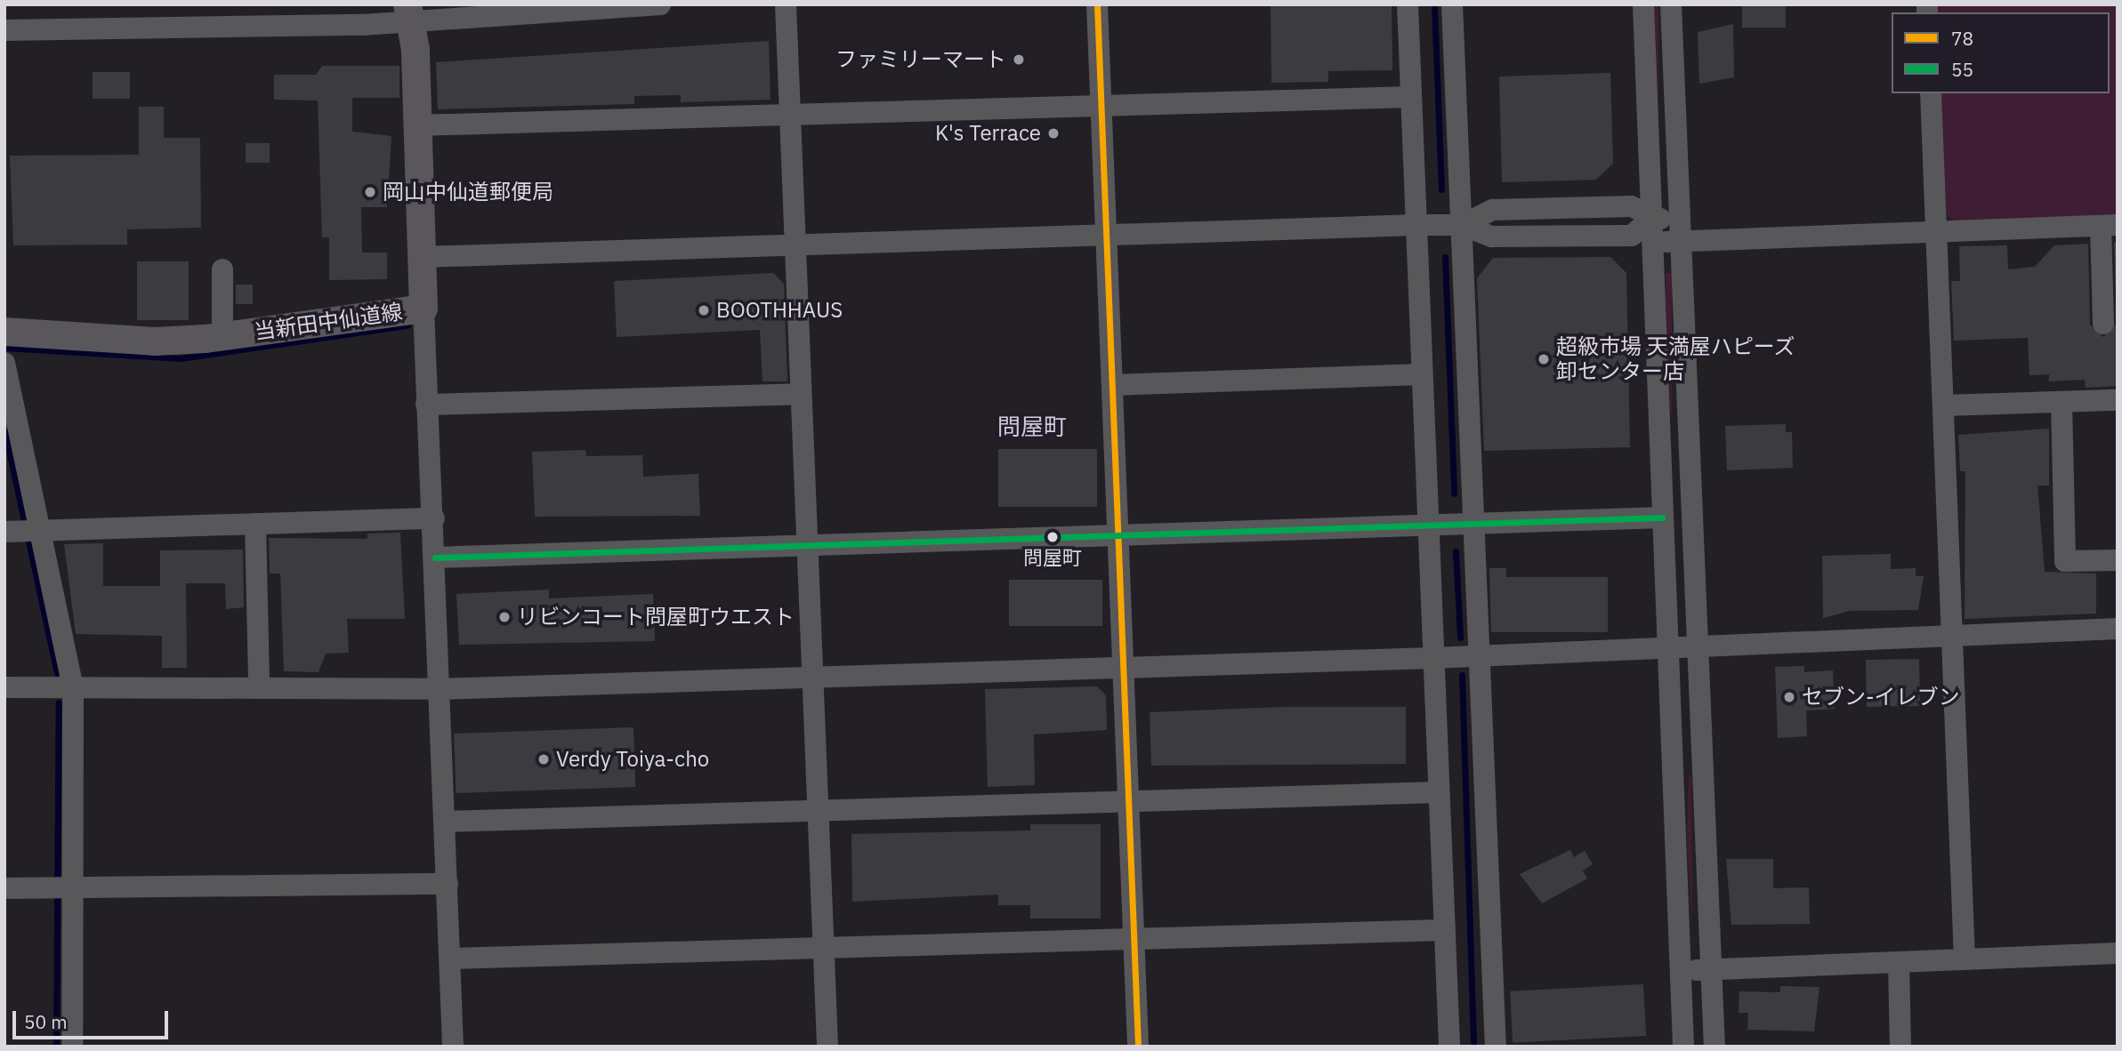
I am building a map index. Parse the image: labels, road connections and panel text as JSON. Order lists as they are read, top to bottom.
{
  "streets": {
    "main road": ["当新田中仙道線"]
  },
  "districts": ["問屋町"],
  "places": [
    "ファミリーマート",
    "K's Terrace",
    "岡山中仙道郵便局",
    "BOOTHHAUS",
    "超級市場 天満屋ハピーズ 卸センター店",
    "問屋町",
    "リビンコート問屋町ウエスト",
    "セブン-イレブン",
    "Verdy Toiya-cho"
  ],
  "lines": ["transit line 78", "transit line 55"],
  "legend": ["78", "55"],
  "scale_bar": "50 m"
}
